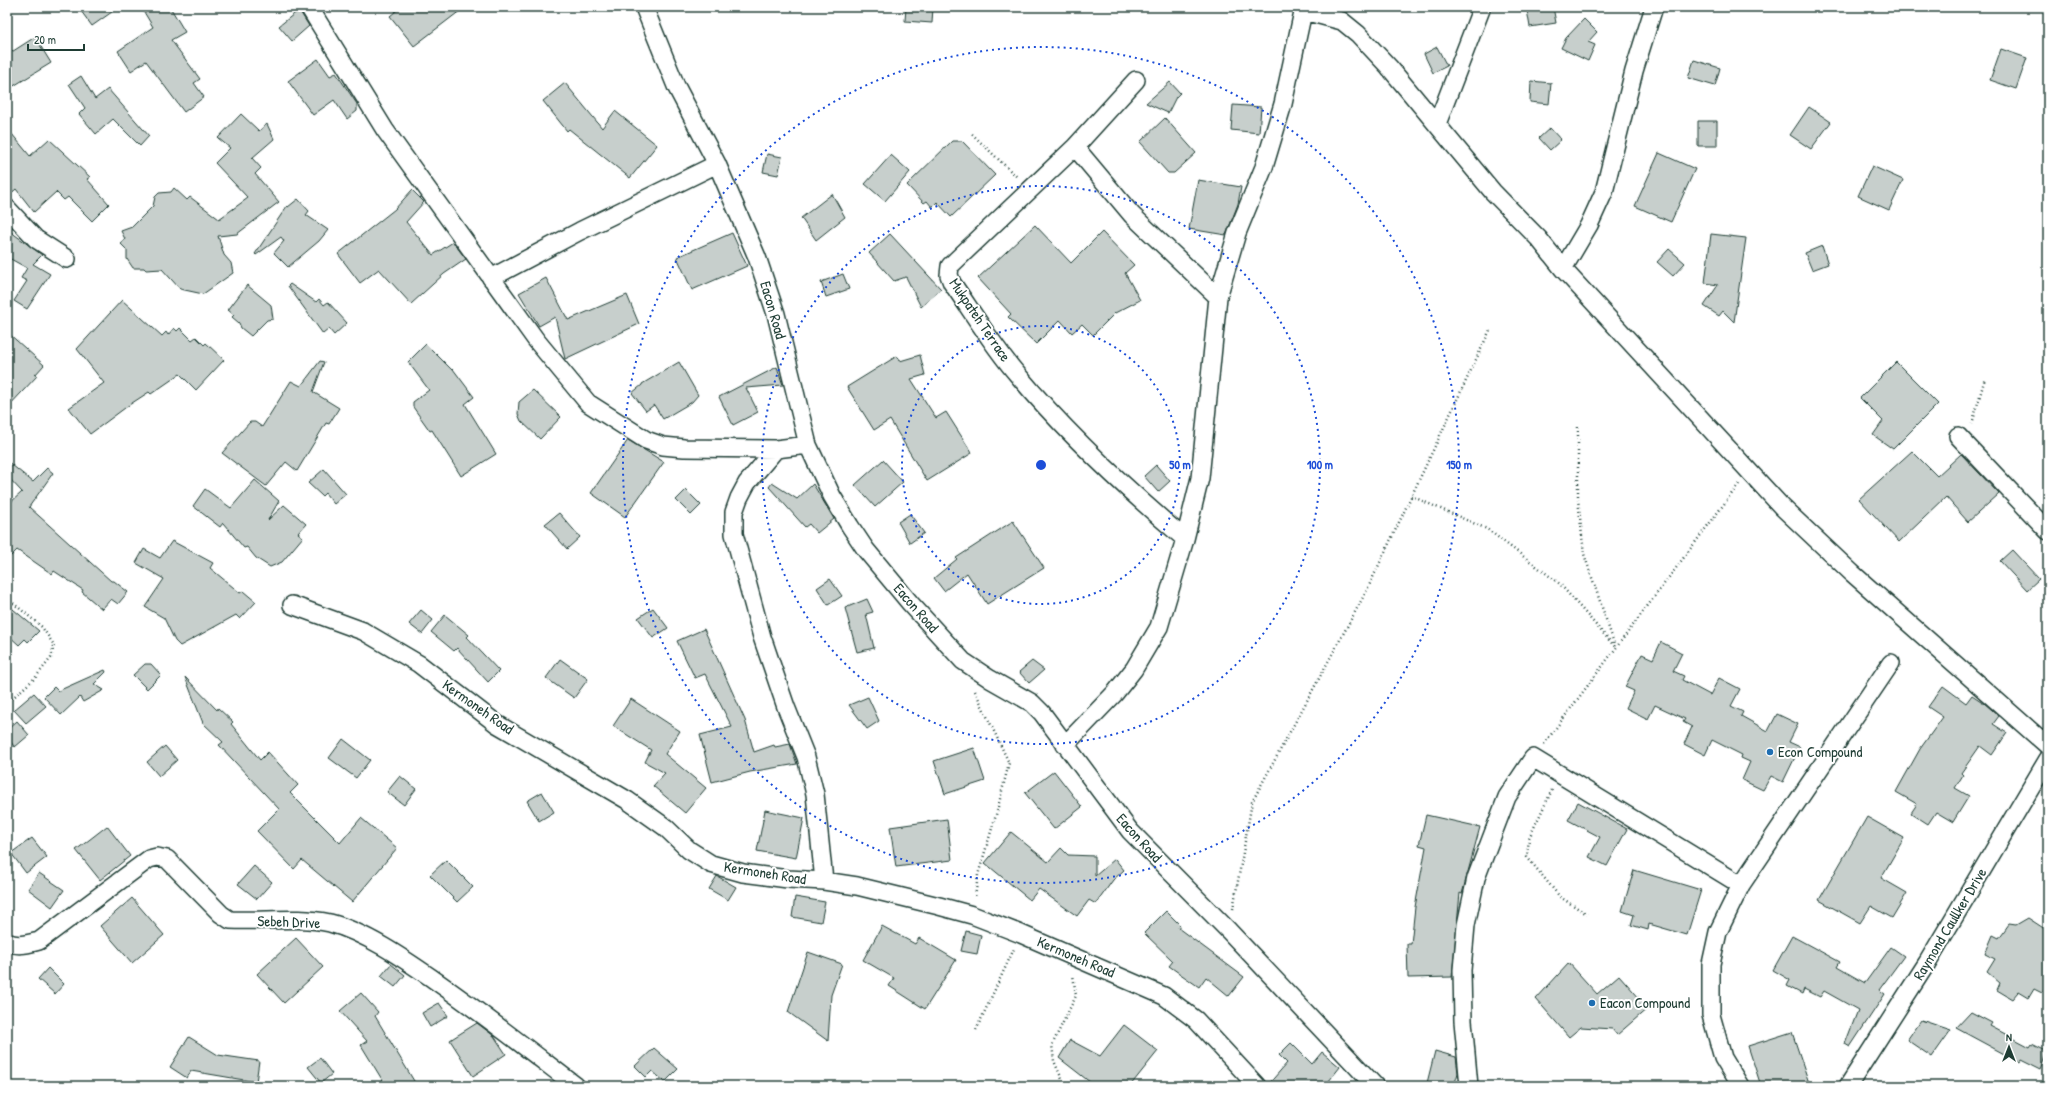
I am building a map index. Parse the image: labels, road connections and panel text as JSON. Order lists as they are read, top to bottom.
{
  "streets": {
    "street": [
      "Eacon Road",
      "Mukpateh Terrace",
      "Kermoneh Road",
      "Sebeh Drive",
      "Raymond Caullker Drive"
    ]
  },
  "places": ["Econ Compound", "Eacon Compound"],
  "scale_bar": "20 m",
  "north": "top",
  "rings": ["50 m", "100 m", "150 m"]
}
